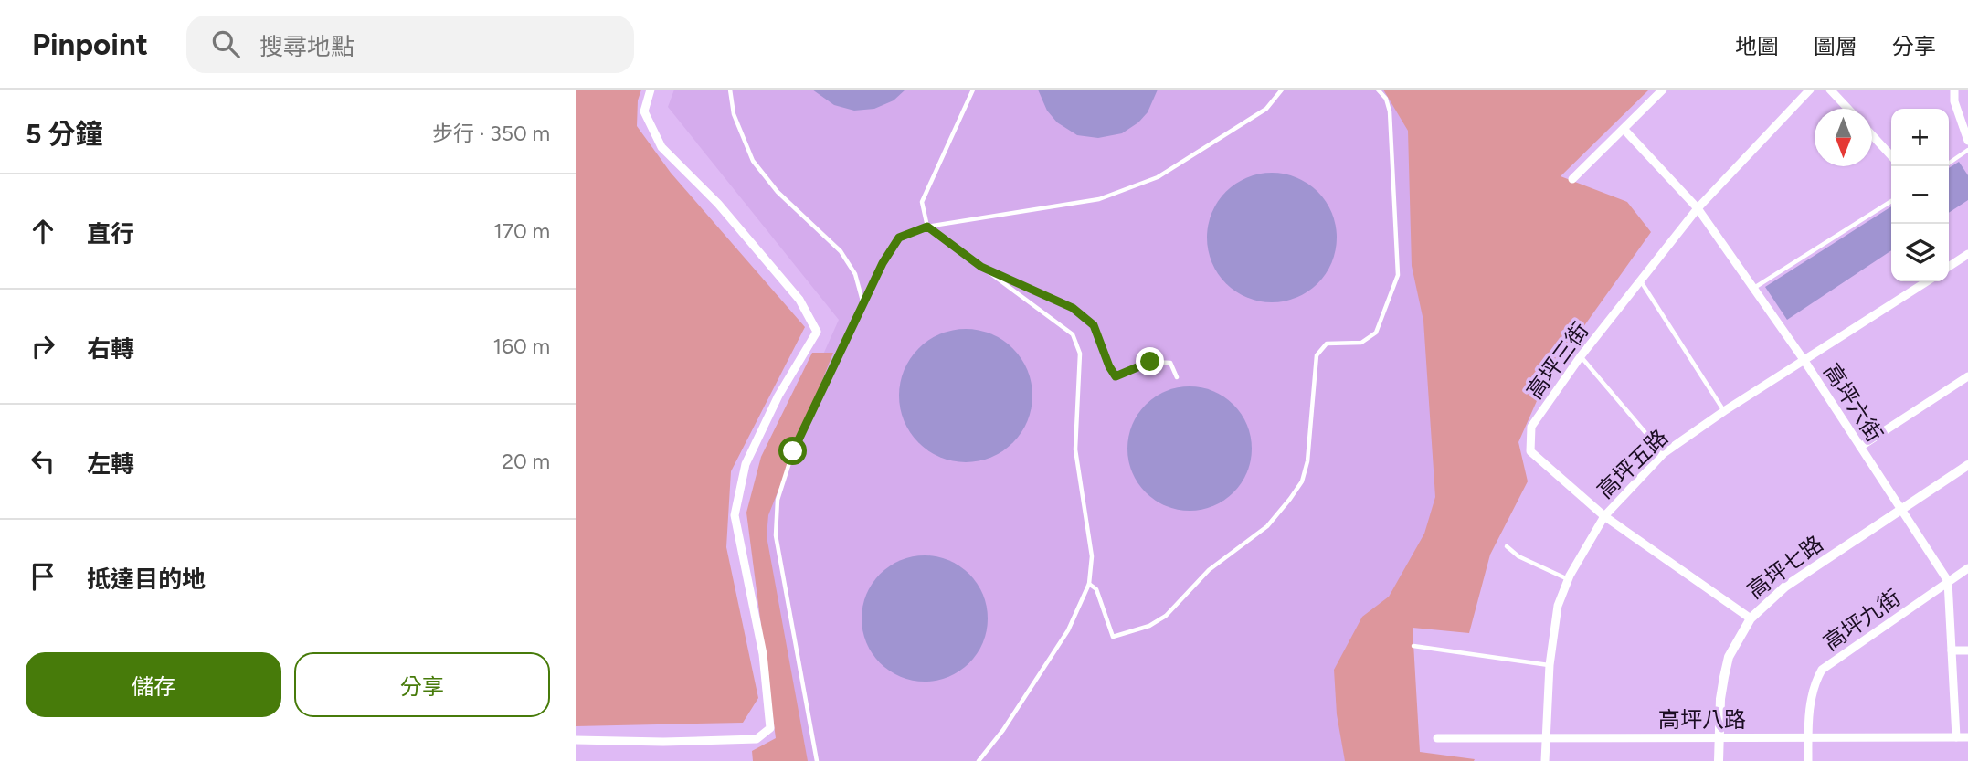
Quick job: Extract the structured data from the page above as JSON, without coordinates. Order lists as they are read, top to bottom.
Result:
{
  "streets": {
    "street": [
      "高坪三街",
      "高坪六街",
      "高坪五路",
      "高坪七路",
      "高坪九街",
      "高坪八路"
    ]
  },
  "crossings": [
    ["高坪三街", "高坪六街"],
    ["高坪三街", "高坪五路"],
    ["高坪三街", "高坪七路"],
    ["高坪六街", "高坪五路"],
    ["高坪六街", "高坪七路"],
    ["高坪六街", "高坪九街"],
    ["高坪六街", "高坪八路"],
    ["高坪五路", "高坪八路"],
    ["高坪七路", "高坪八路"],
    ["高坪九街", "高坪八路"]
  ],
  "north": "bottom",
  "page": {
    "header": "Pinpoint",
    "search": "搜尋地點",
    "nav": ["地圖", "圖層", "分享"],
    "heading": ["5 分鐘", "步行 · 350 m"],
    "map_buttons": ["+", "−"],
    "list": [
      ["直行", "170 m"],
      ["右轉", "160 m"],
      ["左轉", "20 m"],
      "抵達目的地"
    ],
    "buttons": ["儲存", "分享"]
  }
}
